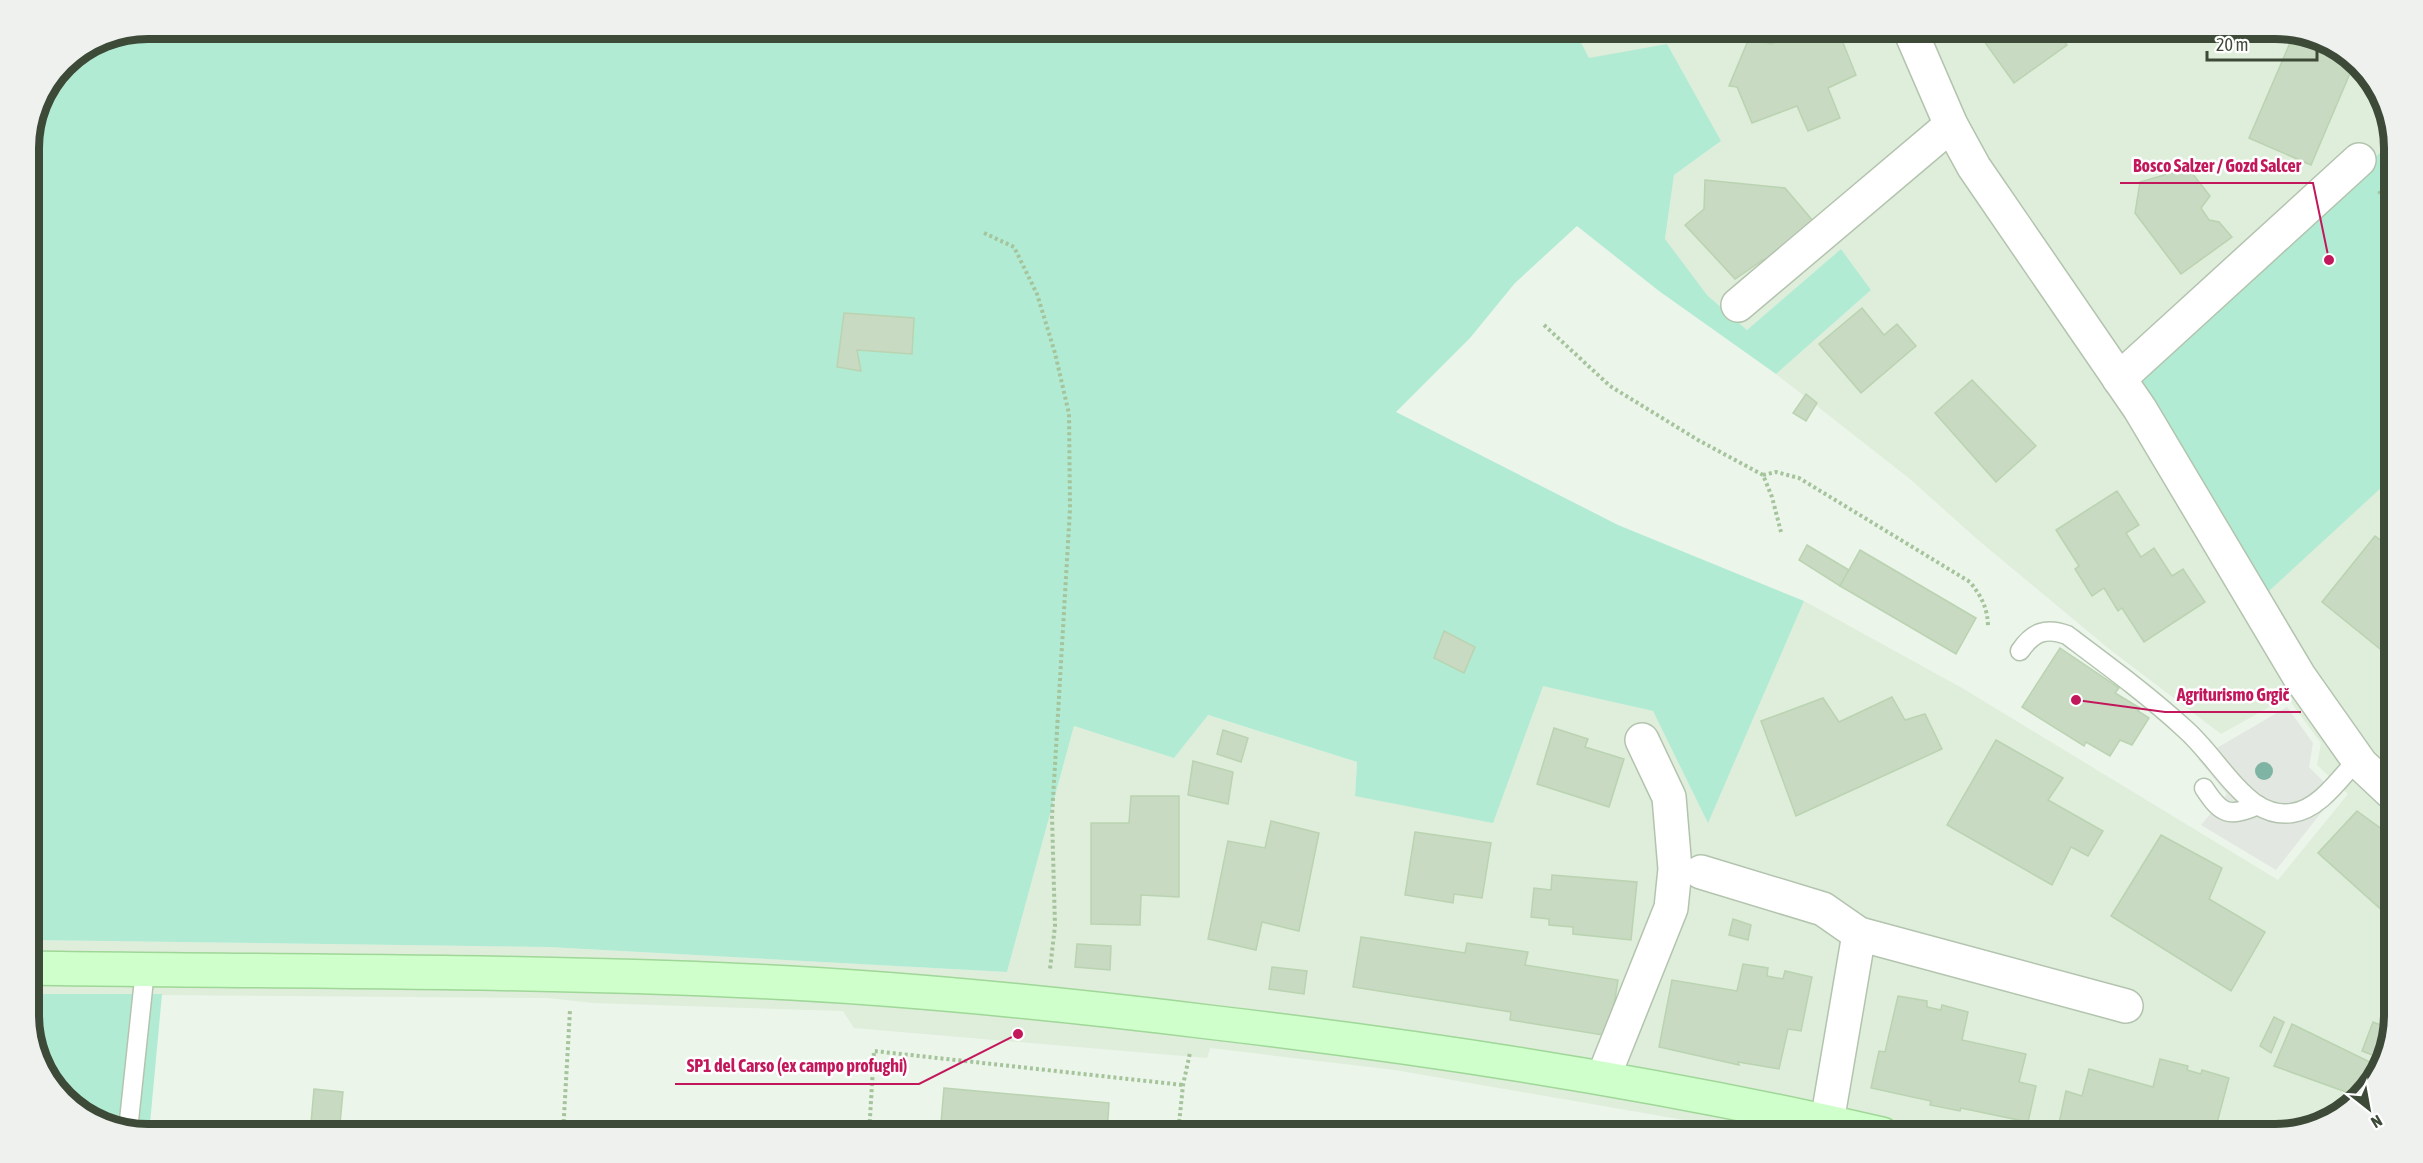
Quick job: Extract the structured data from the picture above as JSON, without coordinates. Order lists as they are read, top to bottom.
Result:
{
  "places": ["Bosco Salzer / Gozd Salcer", "Agriturismo Grgič", "SP1 del Carso (ex campo profughi)"],
  "scale_bar": "20 m",
  "north": "bottom right"
}
